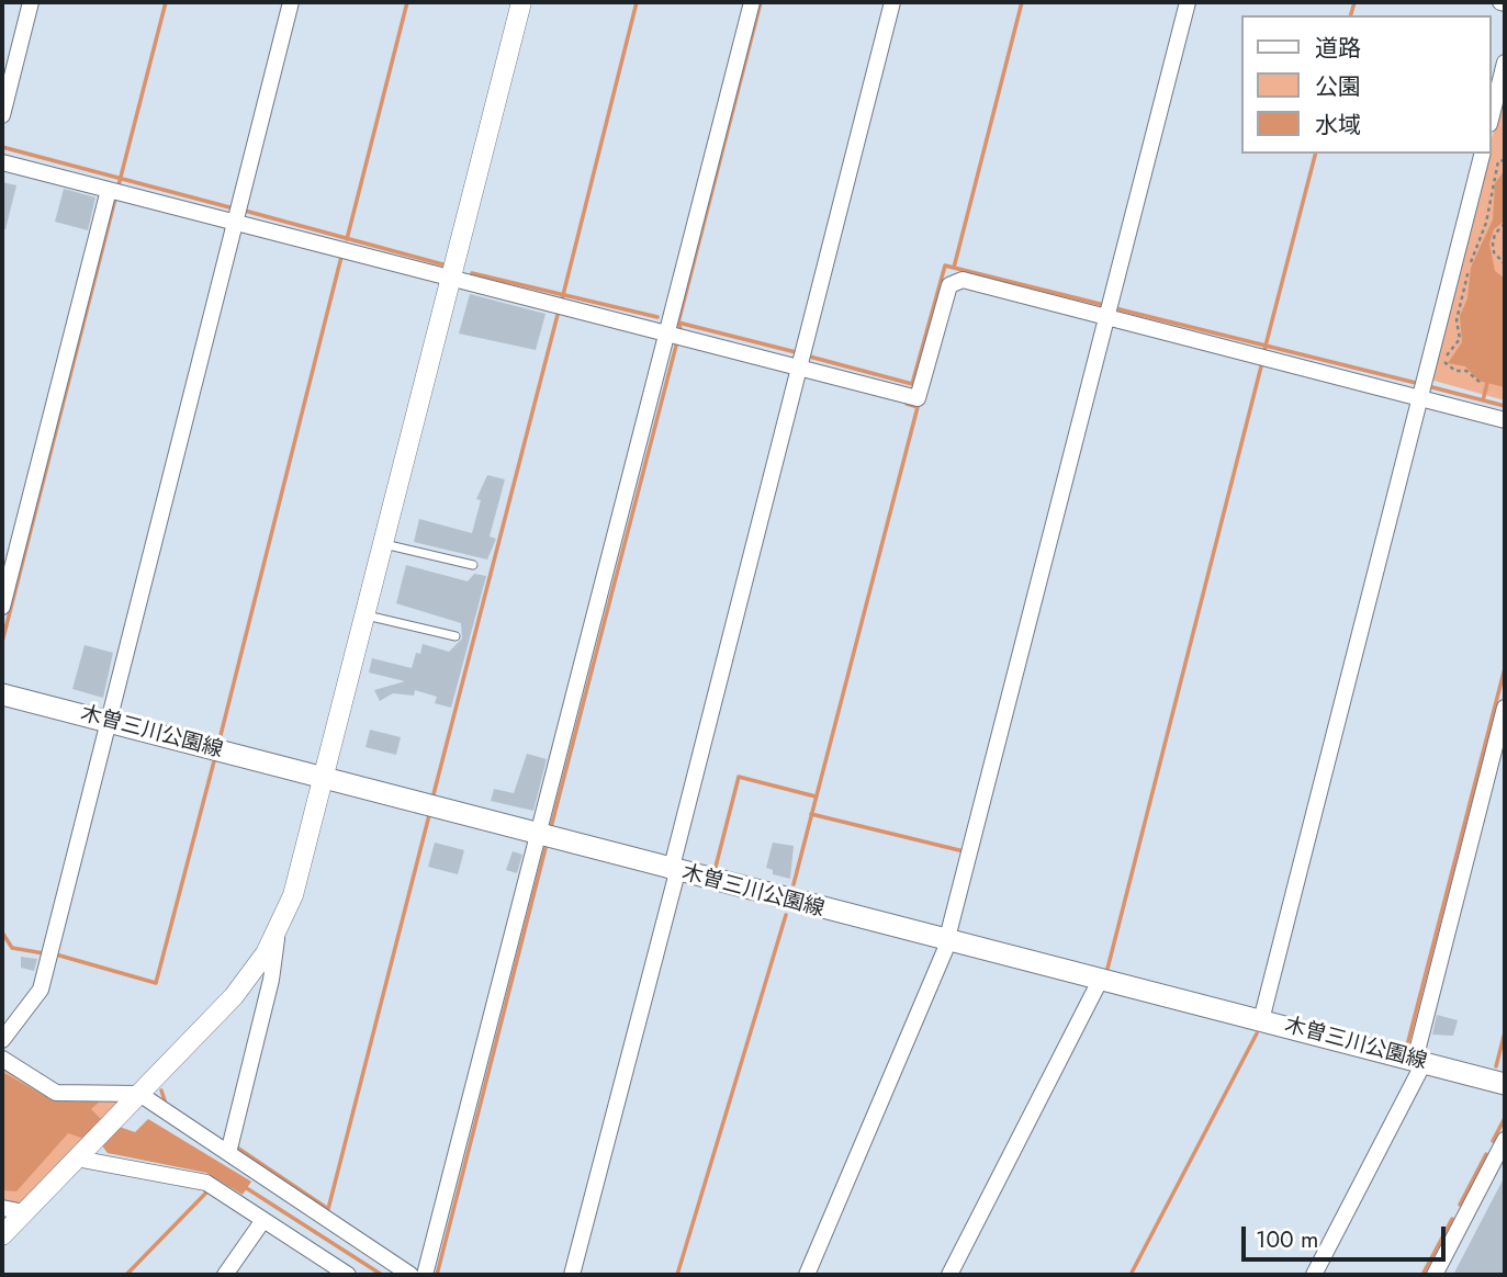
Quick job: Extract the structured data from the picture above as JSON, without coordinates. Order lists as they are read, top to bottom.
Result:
{
  "streets": {
    "main road": ["木曽三川公園線"]
  },
  "legend": ["道路", "公園", "水域"],
  "scale_bar": "100 m"
}
